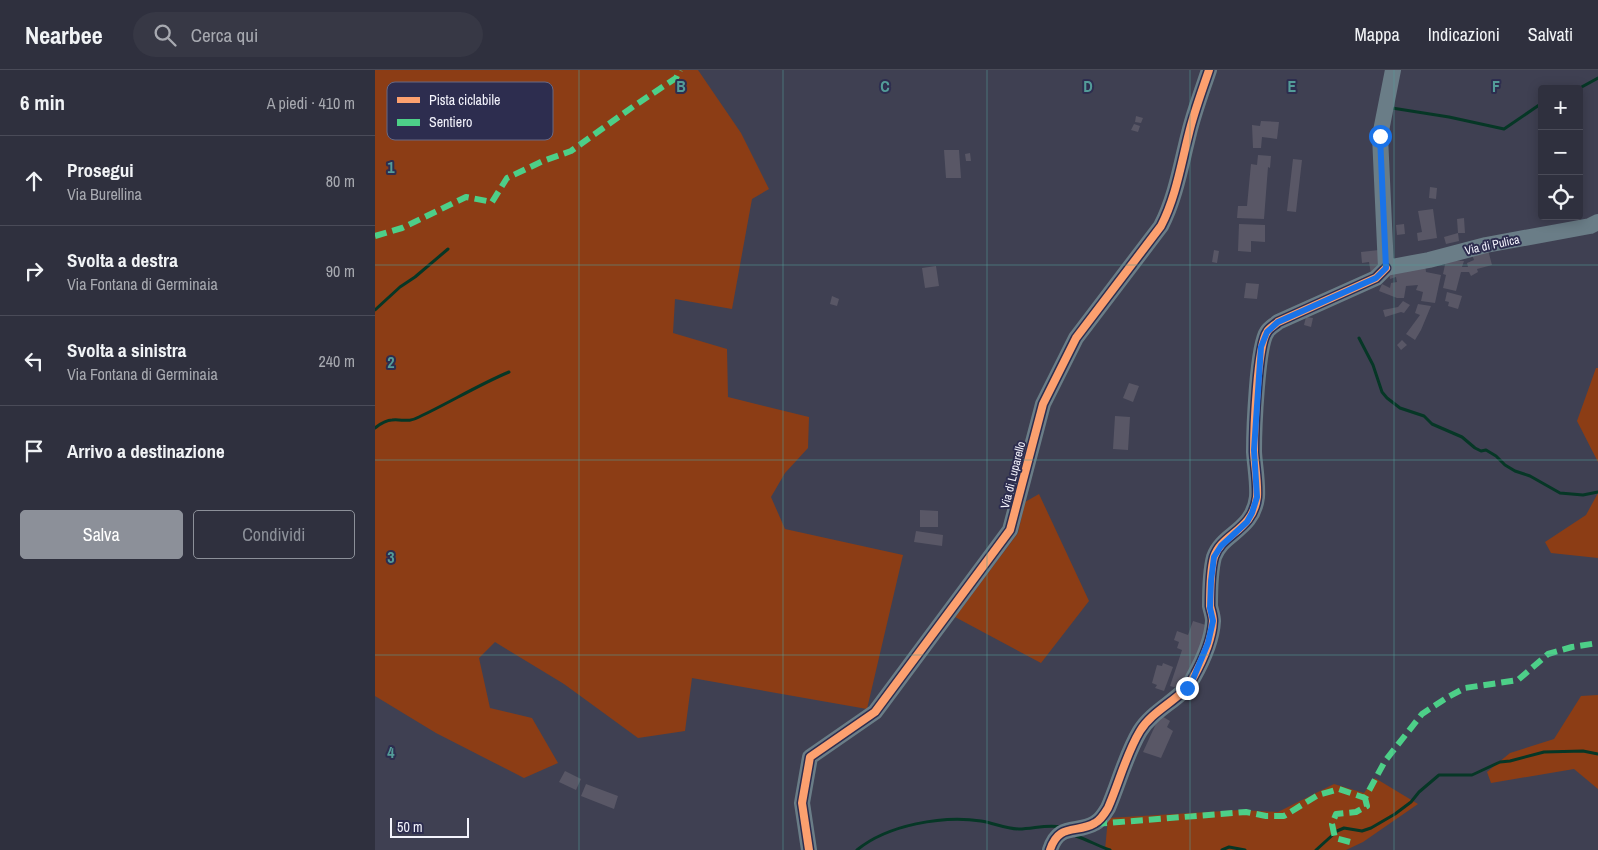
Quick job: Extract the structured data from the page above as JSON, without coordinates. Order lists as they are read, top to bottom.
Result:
{
  "streets": {
    "street": ["Via di Pulica", "Via di Luparello"]
  },
  "legend": ["Pista ciclabile", "Sentiero"],
  "scale_bar": "50 m",
  "page": {
    "header": "Nearbee",
    "search": "Cerca qui",
    "nav": ["Mappa", "Indicazioni", "Salvati"],
    "heading": ["6 min", "A piedi · 410 m"],
    "map_buttons": ["+", "−"],
    "list": [
      ["Prosegui", "Via Burellina", "80 m"],
      ["Svolta a destra", "Via Fontana di Germinaia", "90 m"],
      ["Svolta a sinistra", "Via Fontana di Germinaia", "240 m"],
      "Arrivo a destinazione"
    ],
    "buttons": ["Salva", "Condividi"],
    "scale": "50 m"
  },
  "grid": {
    "columns": [
      "B",
      "C",
      "D",
      "E",
      "F"
    ],
    "rows": [
      "1",
      "2",
      "3",
      "4"
    ]
  }
}
